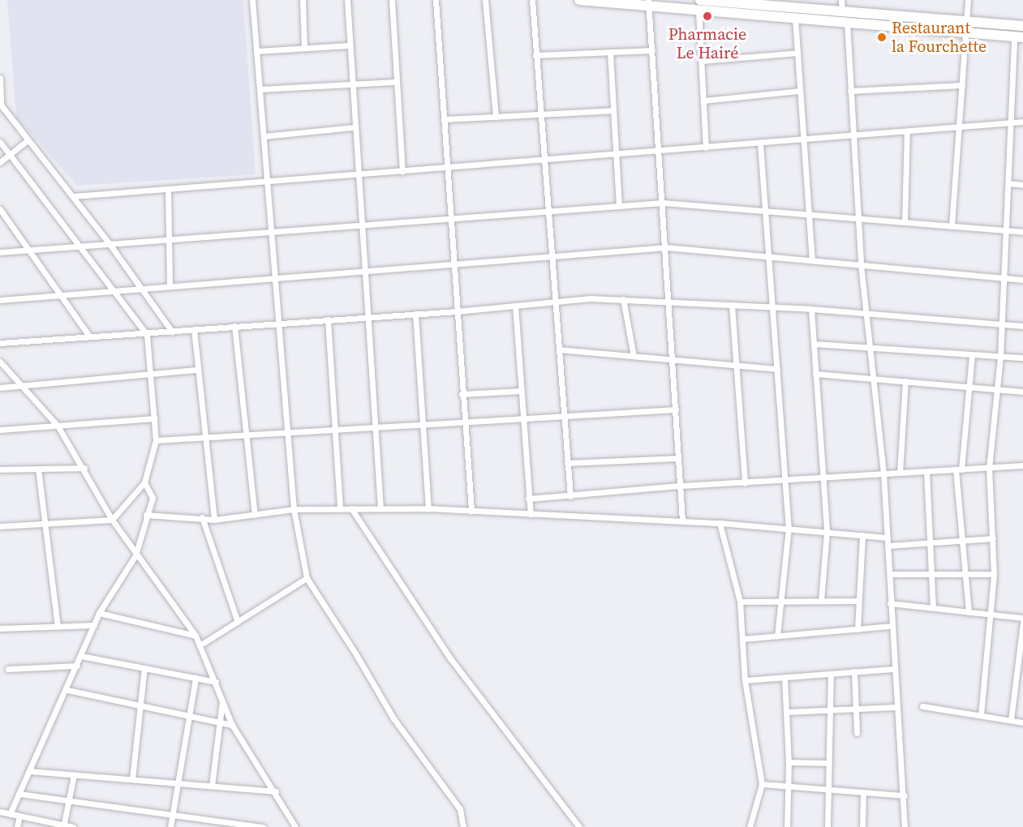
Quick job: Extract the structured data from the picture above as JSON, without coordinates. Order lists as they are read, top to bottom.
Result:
{
  "places": ["Pharmacie Le Hairé", "Restaurant la Fourchette"]
}
